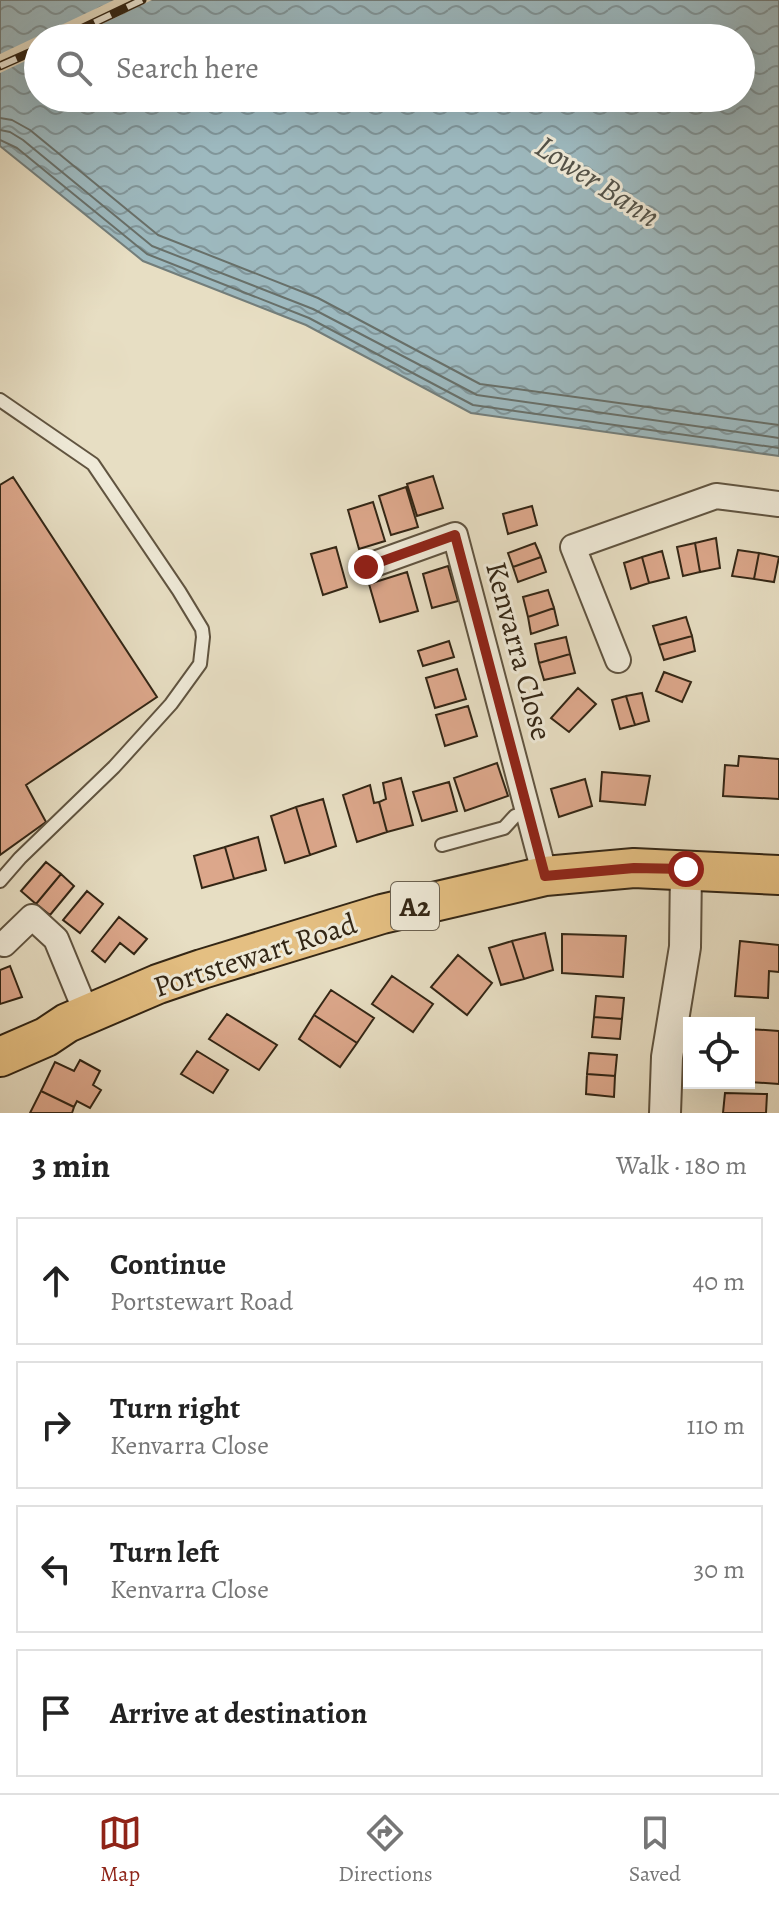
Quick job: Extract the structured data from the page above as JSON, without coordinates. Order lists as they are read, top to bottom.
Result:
{
  "streets": {
    "main road": ["A2", "Portstewart Road"],
    "street": ["Kenvarra Close"]
  },
  "crossings": [
    ["Kenvarra Close", "Portstewart Road"]
  ],
  "water": ["Lower Bann"],
  "page": {
    "search": "Search here",
    "heading": ["3 min", "Walk · 180 m"],
    "list": [
      ["Continue", "Portstewart Road", "40 m"],
      ["Turn right", "Kenvarra Close", "110 m"],
      ["Turn left", "Kenvarra Close", "30 m"],
      "Arrive at destination"
    ],
    "nav": ["Map", "Directions", "Saved"]
  }
}
